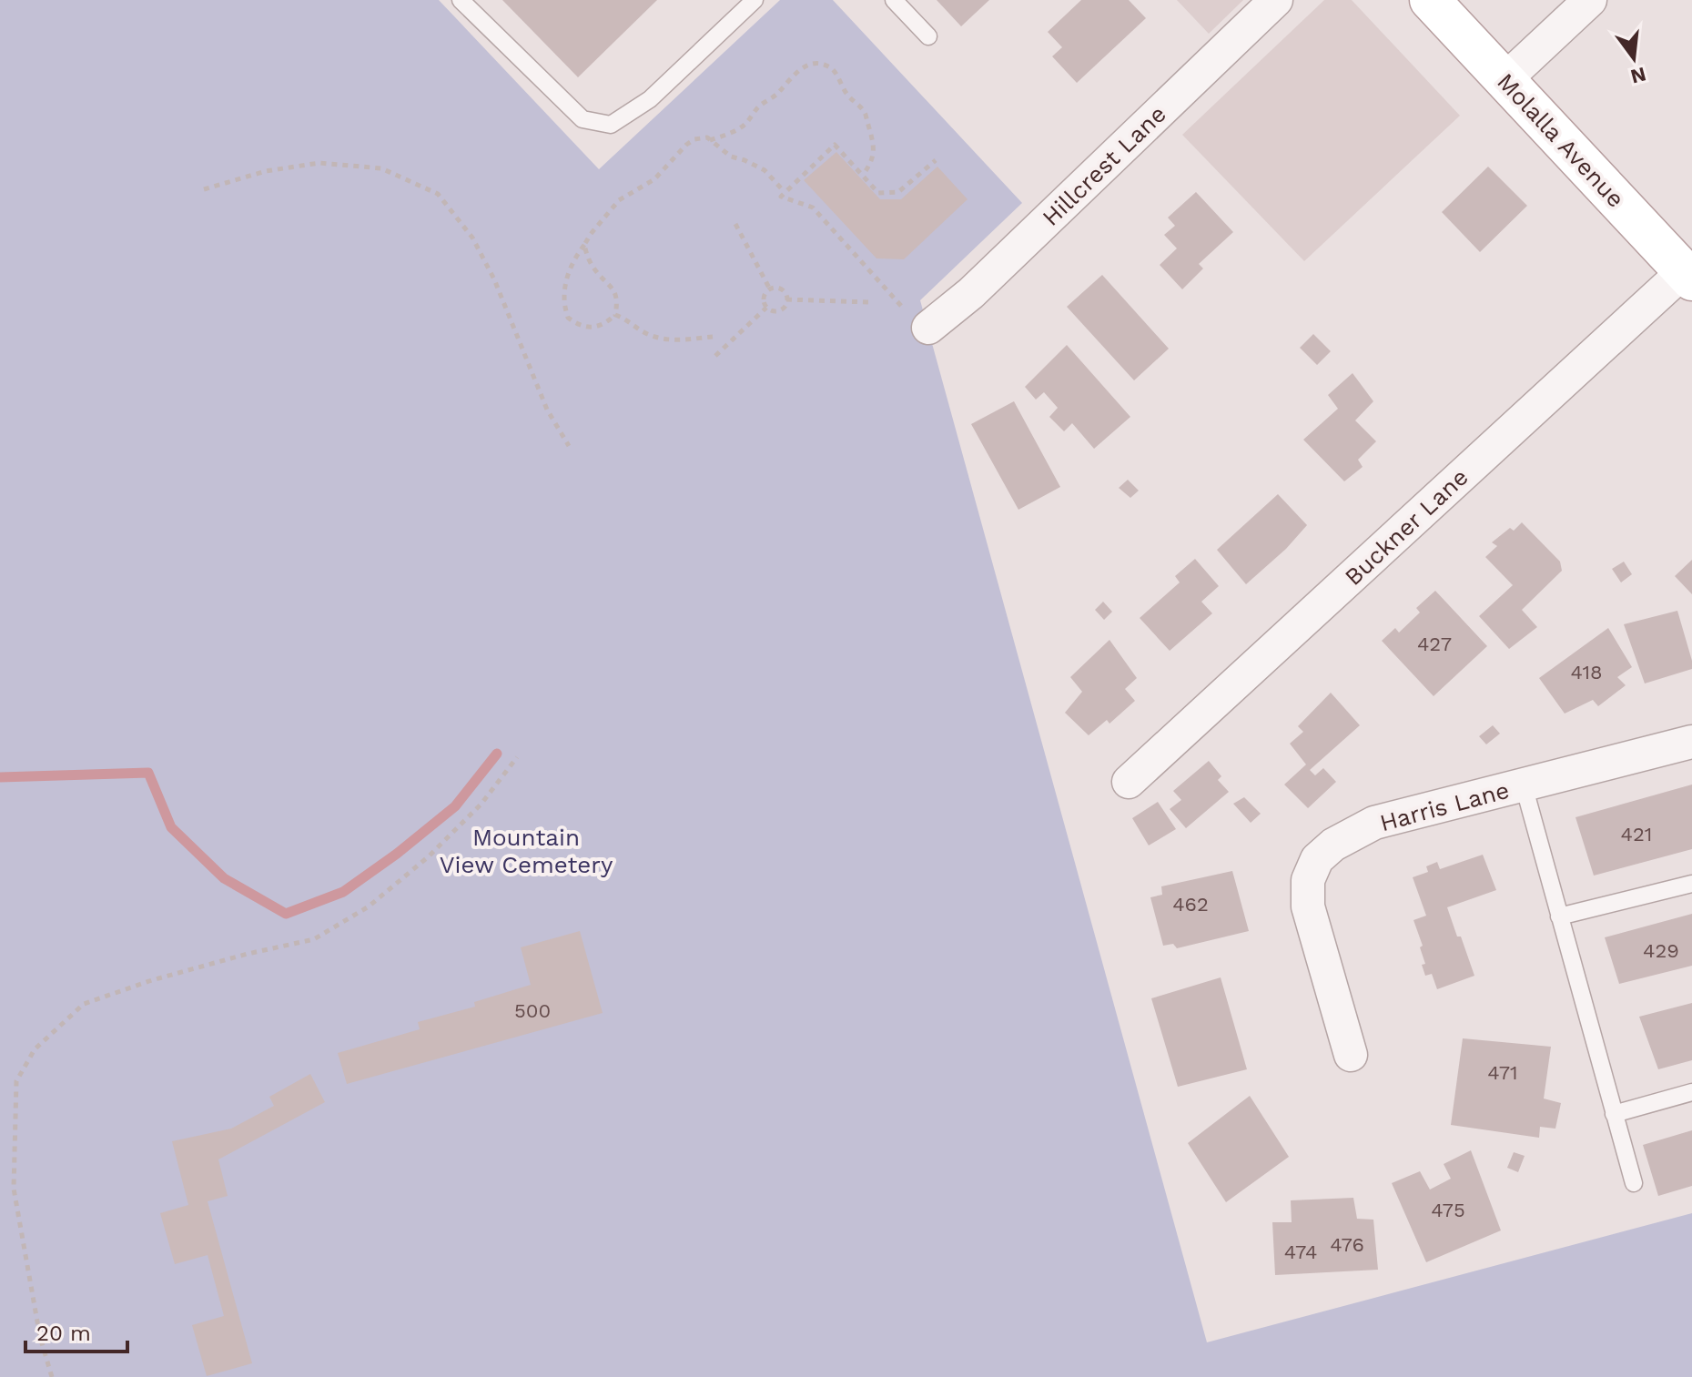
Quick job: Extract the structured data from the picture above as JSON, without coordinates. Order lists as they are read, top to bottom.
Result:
{
  "streets": {
    "main road": ["Molalla Avenue"],
    "street": ["Hillcrest Lane", "Buckner Lane", "Harris Lane"]
  },
  "crossings": [
    ["Molalla Avenue", "Buckner Lane"]
  ],
  "parks": ["Mountain View Cemetery"],
  "house_numbers": [
    "427",
    "418",
    "421",
    "462",
    "429",
    "500",
    "471",
    "475",
    "476",
    "474"
  ],
  "scale_bar": "20 m",
  "north": "bottom"
}
